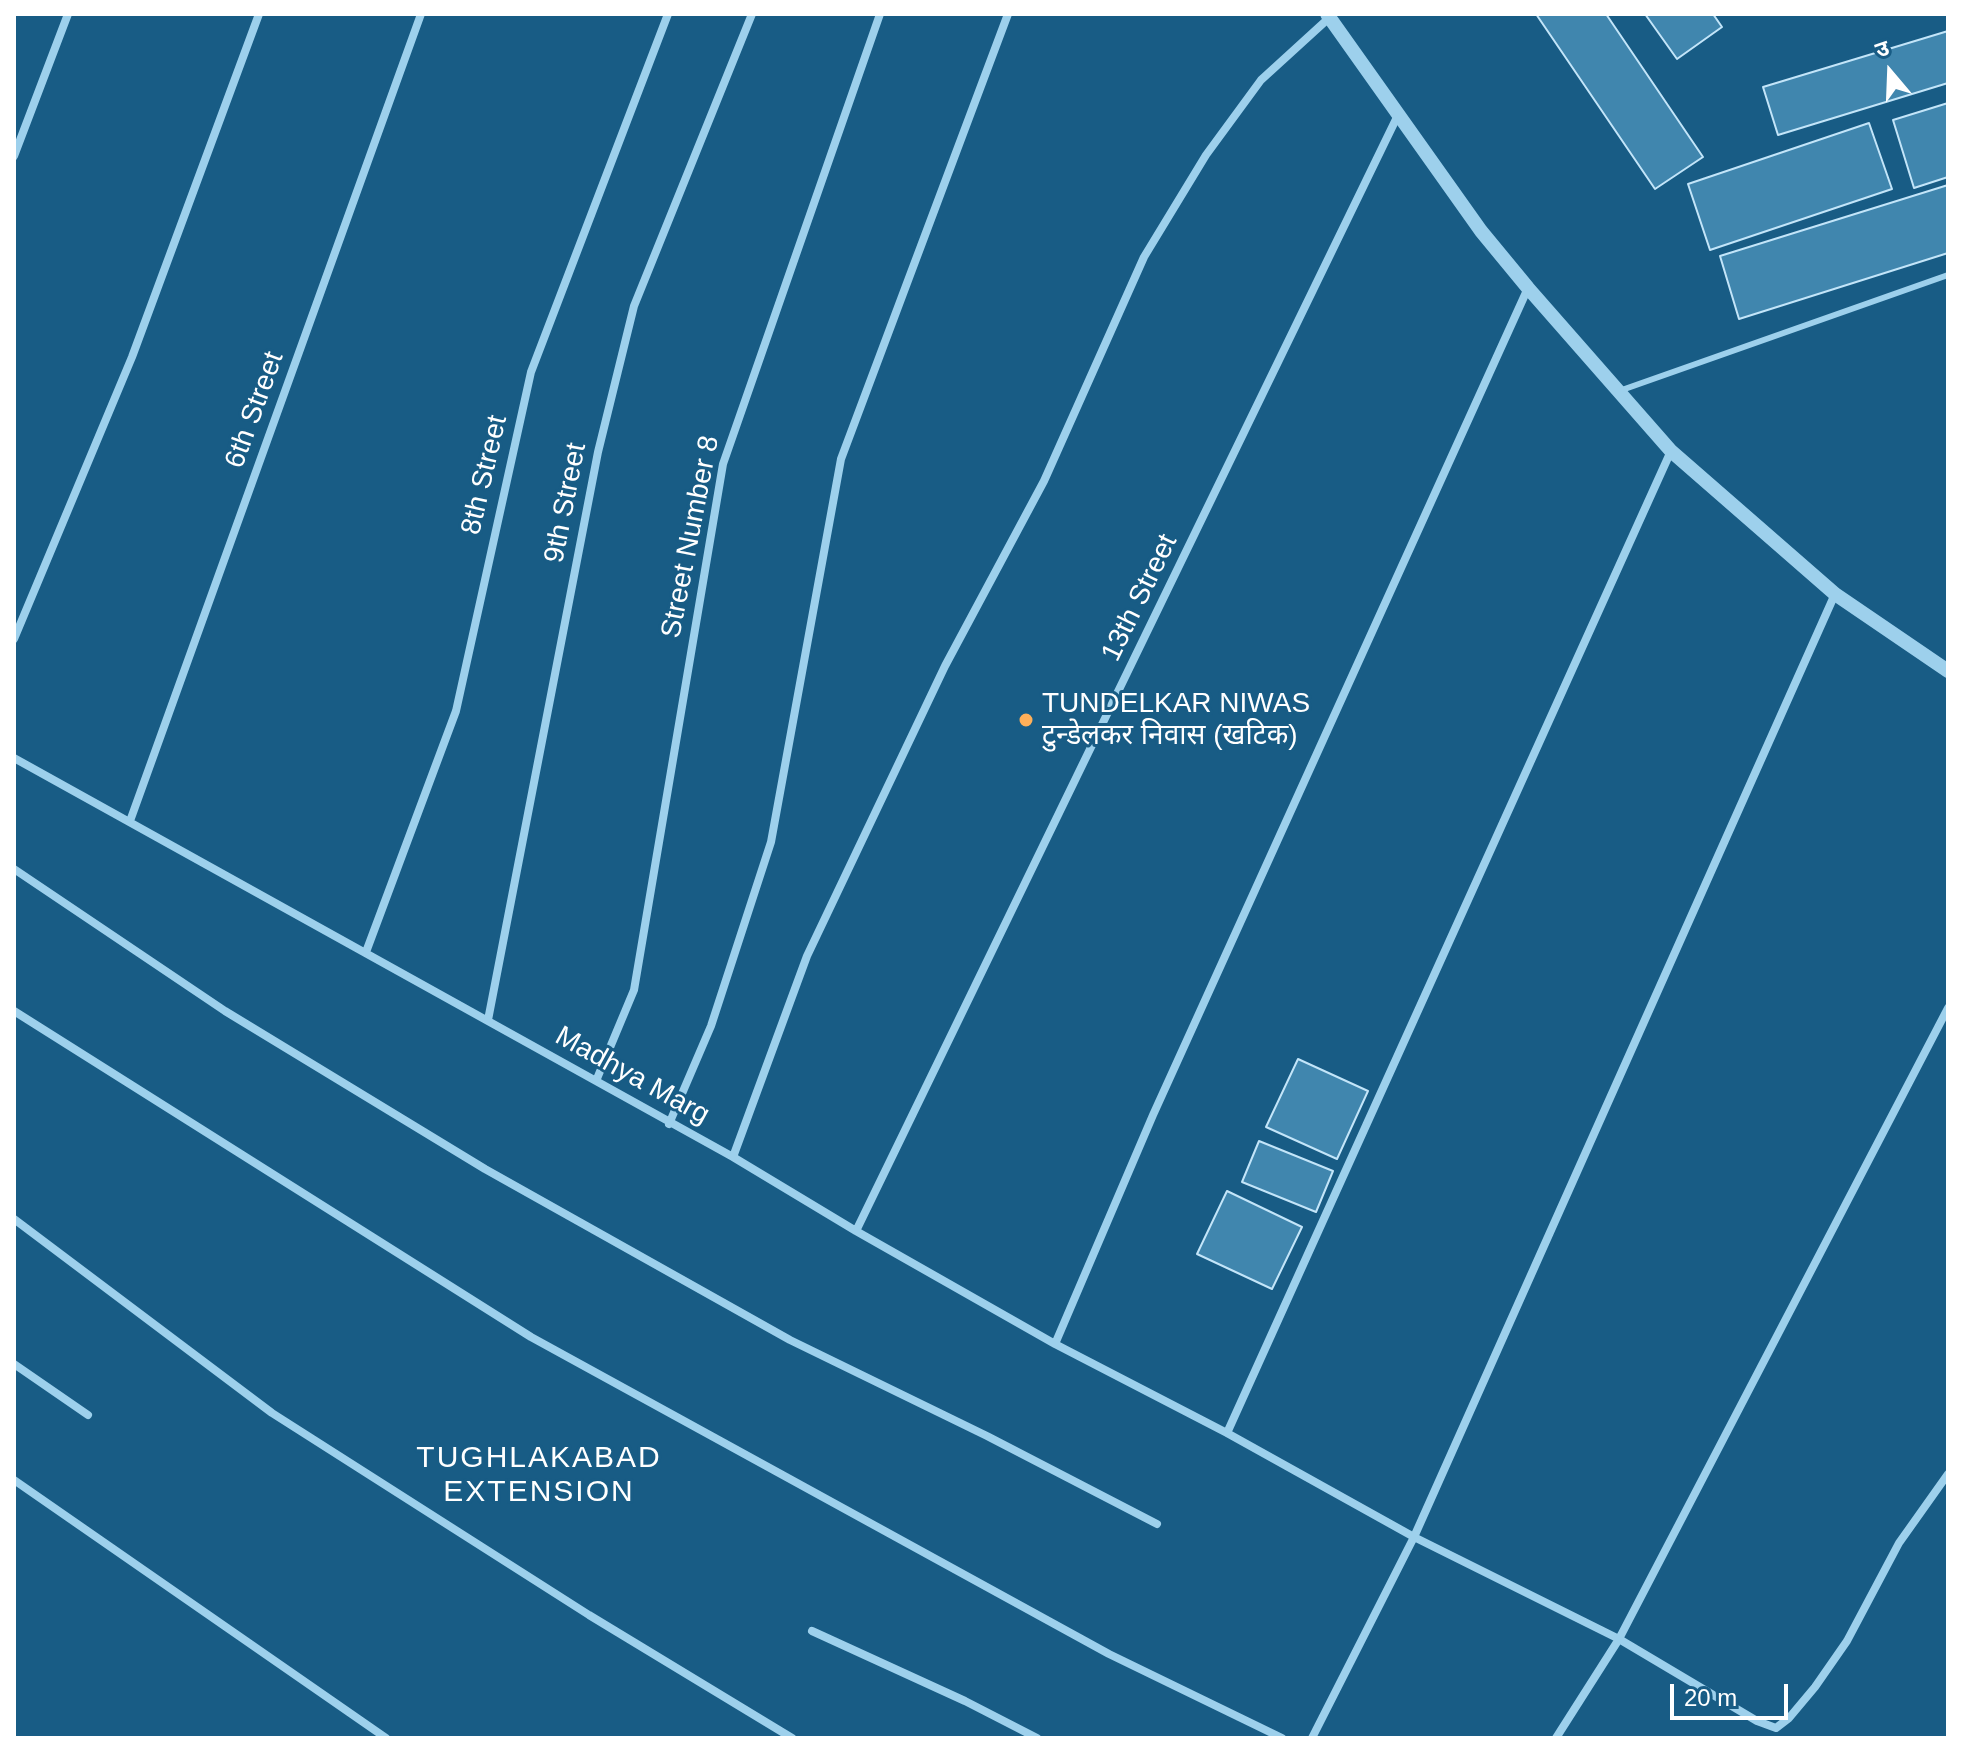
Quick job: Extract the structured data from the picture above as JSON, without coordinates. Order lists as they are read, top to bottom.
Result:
{
  "streets": {
    "street": [
      "6th Street",
      "8th Street",
      "9th Street",
      "Street Number 8",
      "13th Street",
      "Madhya Marg"
    ]
  },
  "crossings": [
    ["6th Street", "Madhya Marg"],
    ["8th Street", "Madhya Marg"],
    ["9th Street", "Madhya Marg"],
    ["Street Number 8", "Madhya Marg"],
    ["13th Street", "Madhya Marg"]
  ],
  "districts": ["TUGHLAKABAD EXTENSION"],
  "places": ["TUNDELKAR NIWAS टुन्डेलकर निवास (खटिक)"],
  "scale_bar": "20 m",
  "north": "top"
}
